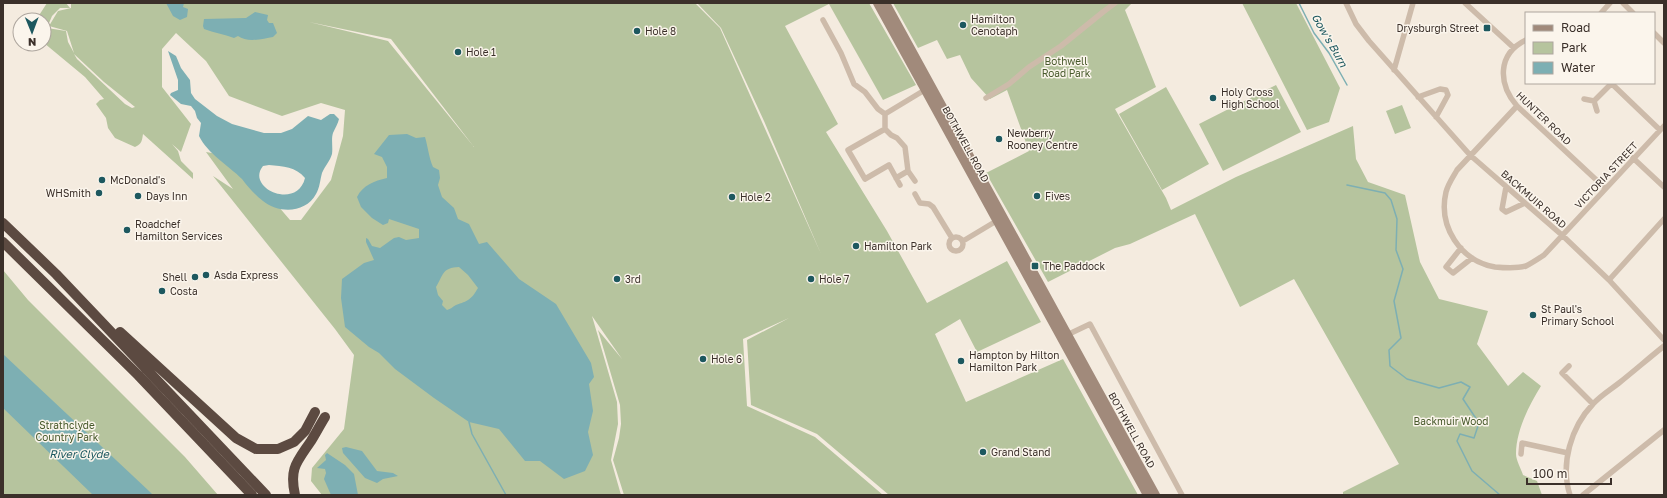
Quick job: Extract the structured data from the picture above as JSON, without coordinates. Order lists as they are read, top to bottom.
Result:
{
  "streets": {
    "main road": ["BOTHWELL ROAD"],
    "street": ["HUNTER ROAD", "VICTORIA STREET", "BACKMUIR ROAD"]
  },
  "crossings": [
    ["HUNTER ROAD", "VICTORIA STREET"],
    ["VICTORIA STREET", "BACKMUIR ROAD"]
  ],
  "water": ["Gow's Burn", "River Clyde"],
  "parks": ["Bothwell Road Park", "Backmuir Wood", "Strathclyde Country Park"],
  "places": {
    "other": [
      "Hamilton Cenotaph",
      "Hole 8",
      "Hole 1",
      "Holy Cross High School",
      "Newberry Rooney Centre",
      "McDonald's",
      "WHSmith",
      "Days Inn",
      "Fives",
      "Hole 2",
      "Roadchef Hamilton Services",
      "Hamilton Park",
      "Asda Express",
      "Shell",
      "3rd",
      "Hole 7",
      "Costa",
      "St Paul's Primary School",
      "Hole 6",
      "Hampton by Hilton Hamilton Park",
      "Grand Stand"
    ],
    "transit": ["Drysburgh Street", "The Paddock"]
  },
  "legend": ["Road", "Park", "Water"],
  "scale_bar": "100 m",
  "north": "bottom"
}
